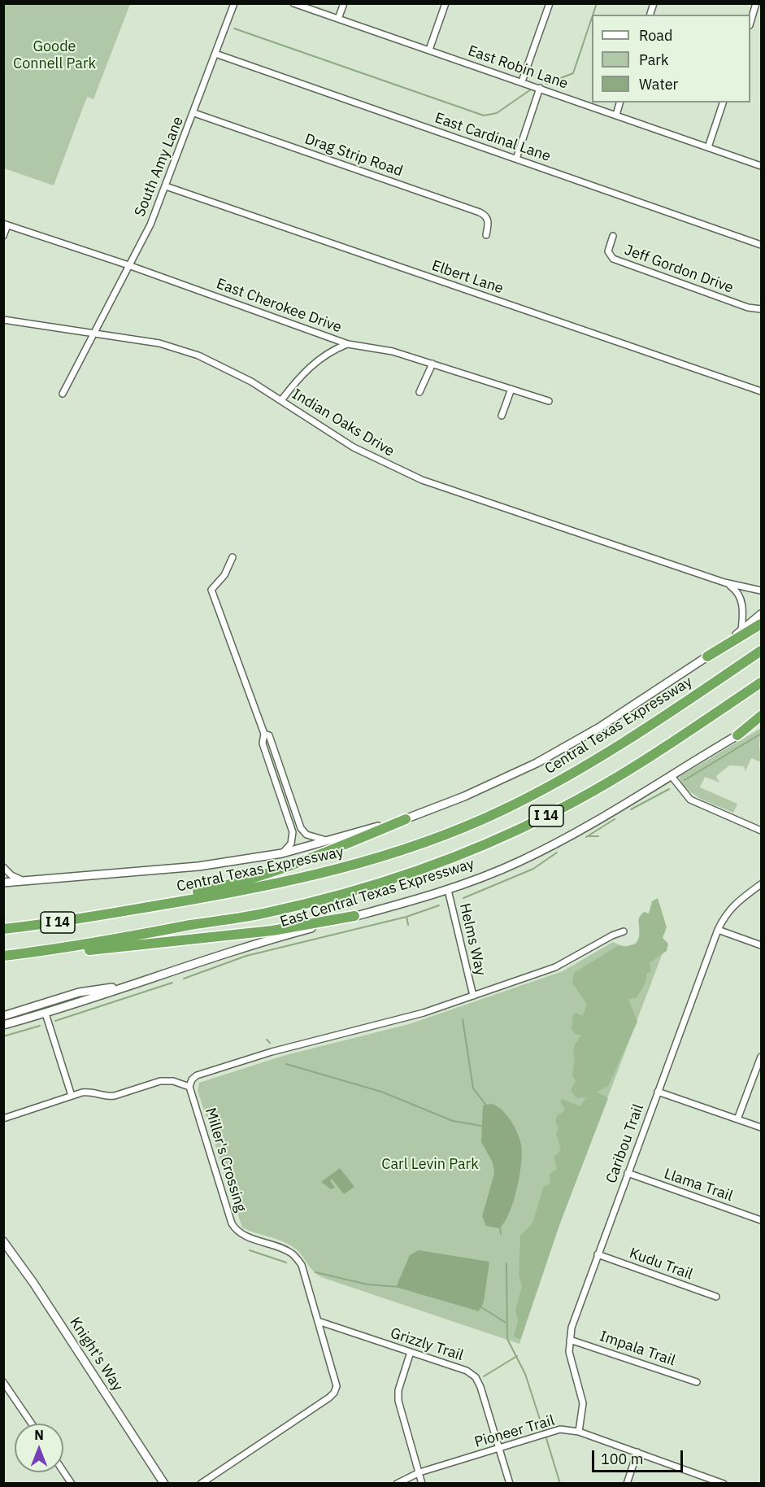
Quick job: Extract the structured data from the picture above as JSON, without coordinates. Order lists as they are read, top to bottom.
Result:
{
  "streets": {
    "highway": ["Central Texas Expressway", "I 14"],
    "main road": ["East Central Texas Expressway", "Knight's Way"],
    "street": [
      "East Robin Lane",
      "East Cardinal Lane",
      "Drag Strip Road",
      "South Amy Lane",
      "Jeff Gordon Drive",
      "Elbert Lane",
      "East Cherokee Drive",
      "Indian Oaks Drive",
      "Helms Way",
      "Caribou Trail",
      "Miller's Crossing",
      "Llama Trail",
      "Kudu Trail",
      "Grizzly Trail",
      "Impala Trail",
      "Pioneer Trail"
    ]
  },
  "crossings": [
    ["East Cardinal Lane", "South Amy Lane"],
    ["Drag Strip Road", "South Amy Lane"],
    ["South Amy Lane", "Elbert Lane"],
    ["South Amy Lane", "East Cherokee Drive"],
    ["South Amy Lane", "Indian Oaks Drive"],
    ["East Central Texas Expressway", "Helms Way"],
    ["Caribou Trail", "Llama Trail"],
    ["Caribou Trail", "Kudu Trail"],
    ["Caribou Trail", "Impala Trail"],
    ["Caribou Trail", "Pioneer Trail"],
    ["Miller's Crossing", "Grizzly Trail"],
    ["Grizzly Trail", "Pioneer Trail"]
  ],
  "parks": ["Goode Connell Park", "Carl Levin Park"],
  "legend": ["Road", "Park", "Water"],
  "scale_bar": "100 m",
  "north": "top"
}
